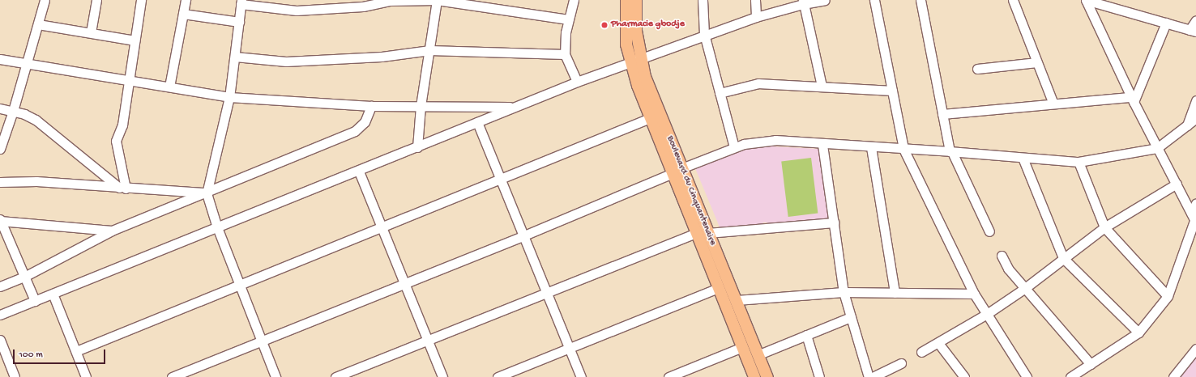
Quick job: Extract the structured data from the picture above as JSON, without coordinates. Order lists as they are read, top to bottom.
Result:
{
  "streets": {
    "main road": ["Boulevard du Cinquantenaire"]
  },
  "places": ["Pharmacie gbodje"],
  "scale_bar": "100 m"
}
